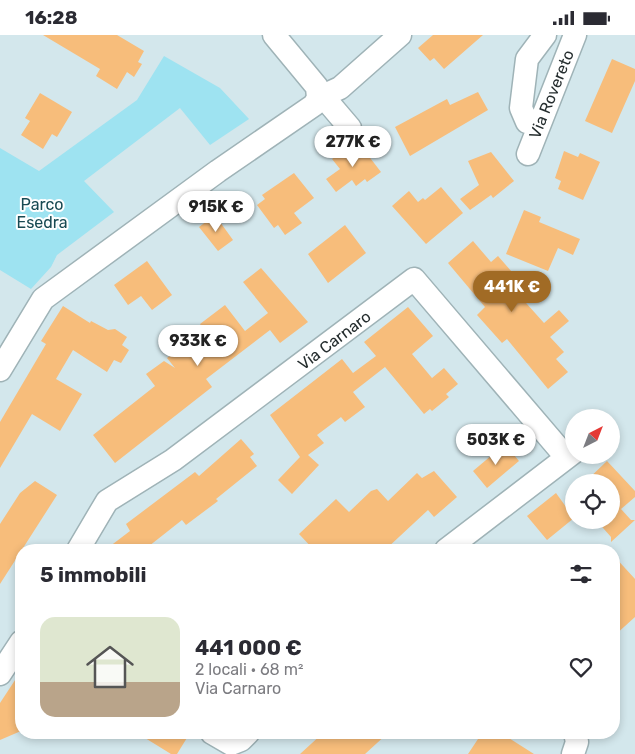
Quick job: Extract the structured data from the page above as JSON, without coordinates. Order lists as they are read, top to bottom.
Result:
{
  "streets": {
    "street": ["Via Rovereto", "Via Carnaro"]
  },
  "parks": ["Parco Esedra"],
  "north": "top right",
  "page": {
    "status": "16:28",
    "price": [
      "277K €",
      "915K €",
      "441K €",
      "933K €",
      "503K €"
    ],
    "heading": "5 immobili",
    "list": [
      {
        "name": "441 000 €",
        "note": "2 locali · 68 m² · Via Carnaro"
      }
    ]
  }
}
